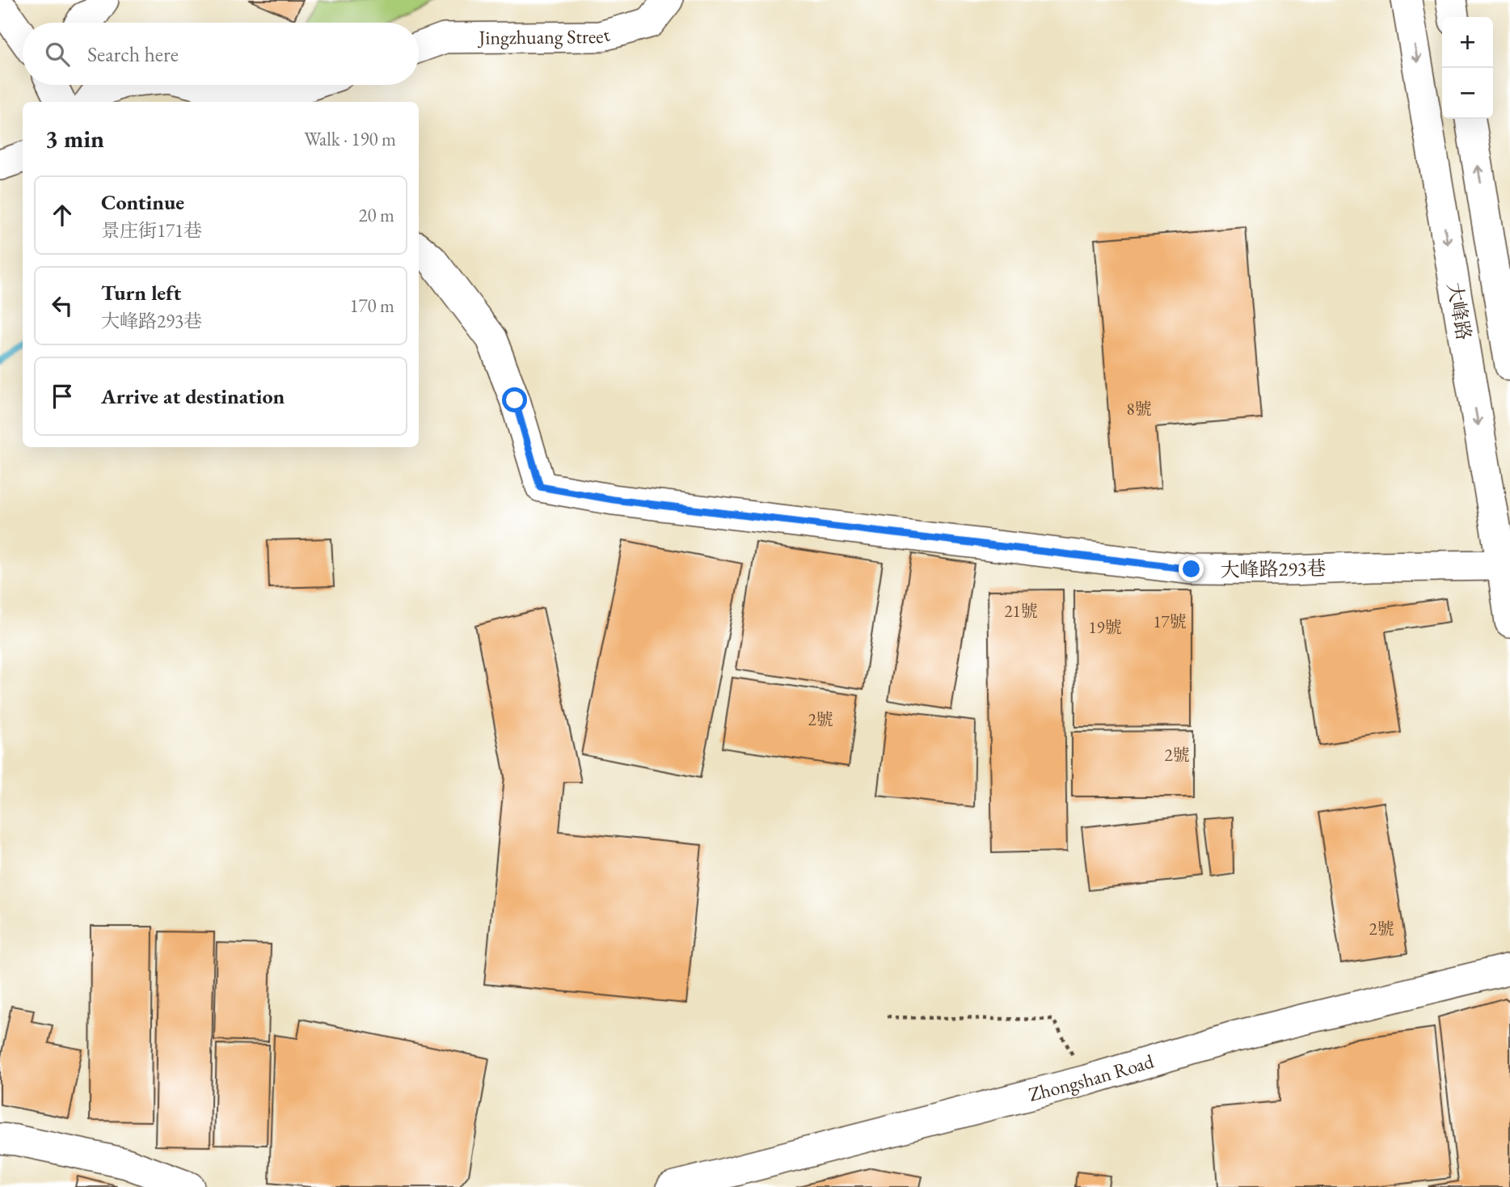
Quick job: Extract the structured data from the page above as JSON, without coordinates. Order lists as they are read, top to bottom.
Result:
{
  "streets": {
    "street": [
      "Jingzhuang Street",
      "大峰路",
      "大峰路293巷",
      "Zhongshan Road"
    ]
  },
  "crossings": [
    ["大峰路", "大峰路293巷"]
  ],
  "house_numbers": [
    "8號",
    "21號",
    "17號",
    "19號",
    "2號",
    "2號",
    "2號"
  ],
  "page": {
    "map_buttons": ["+", "−"],
    "search": "Search here",
    "heading": ["3 min", "Walk · 190 m"],
    "list": [
      ["Continue", "景庄街171巷", "20 m"],
      ["Turn left", "大峰路293巷", "170 m"],
      "Arrive at destination"
    ]
  }
}
